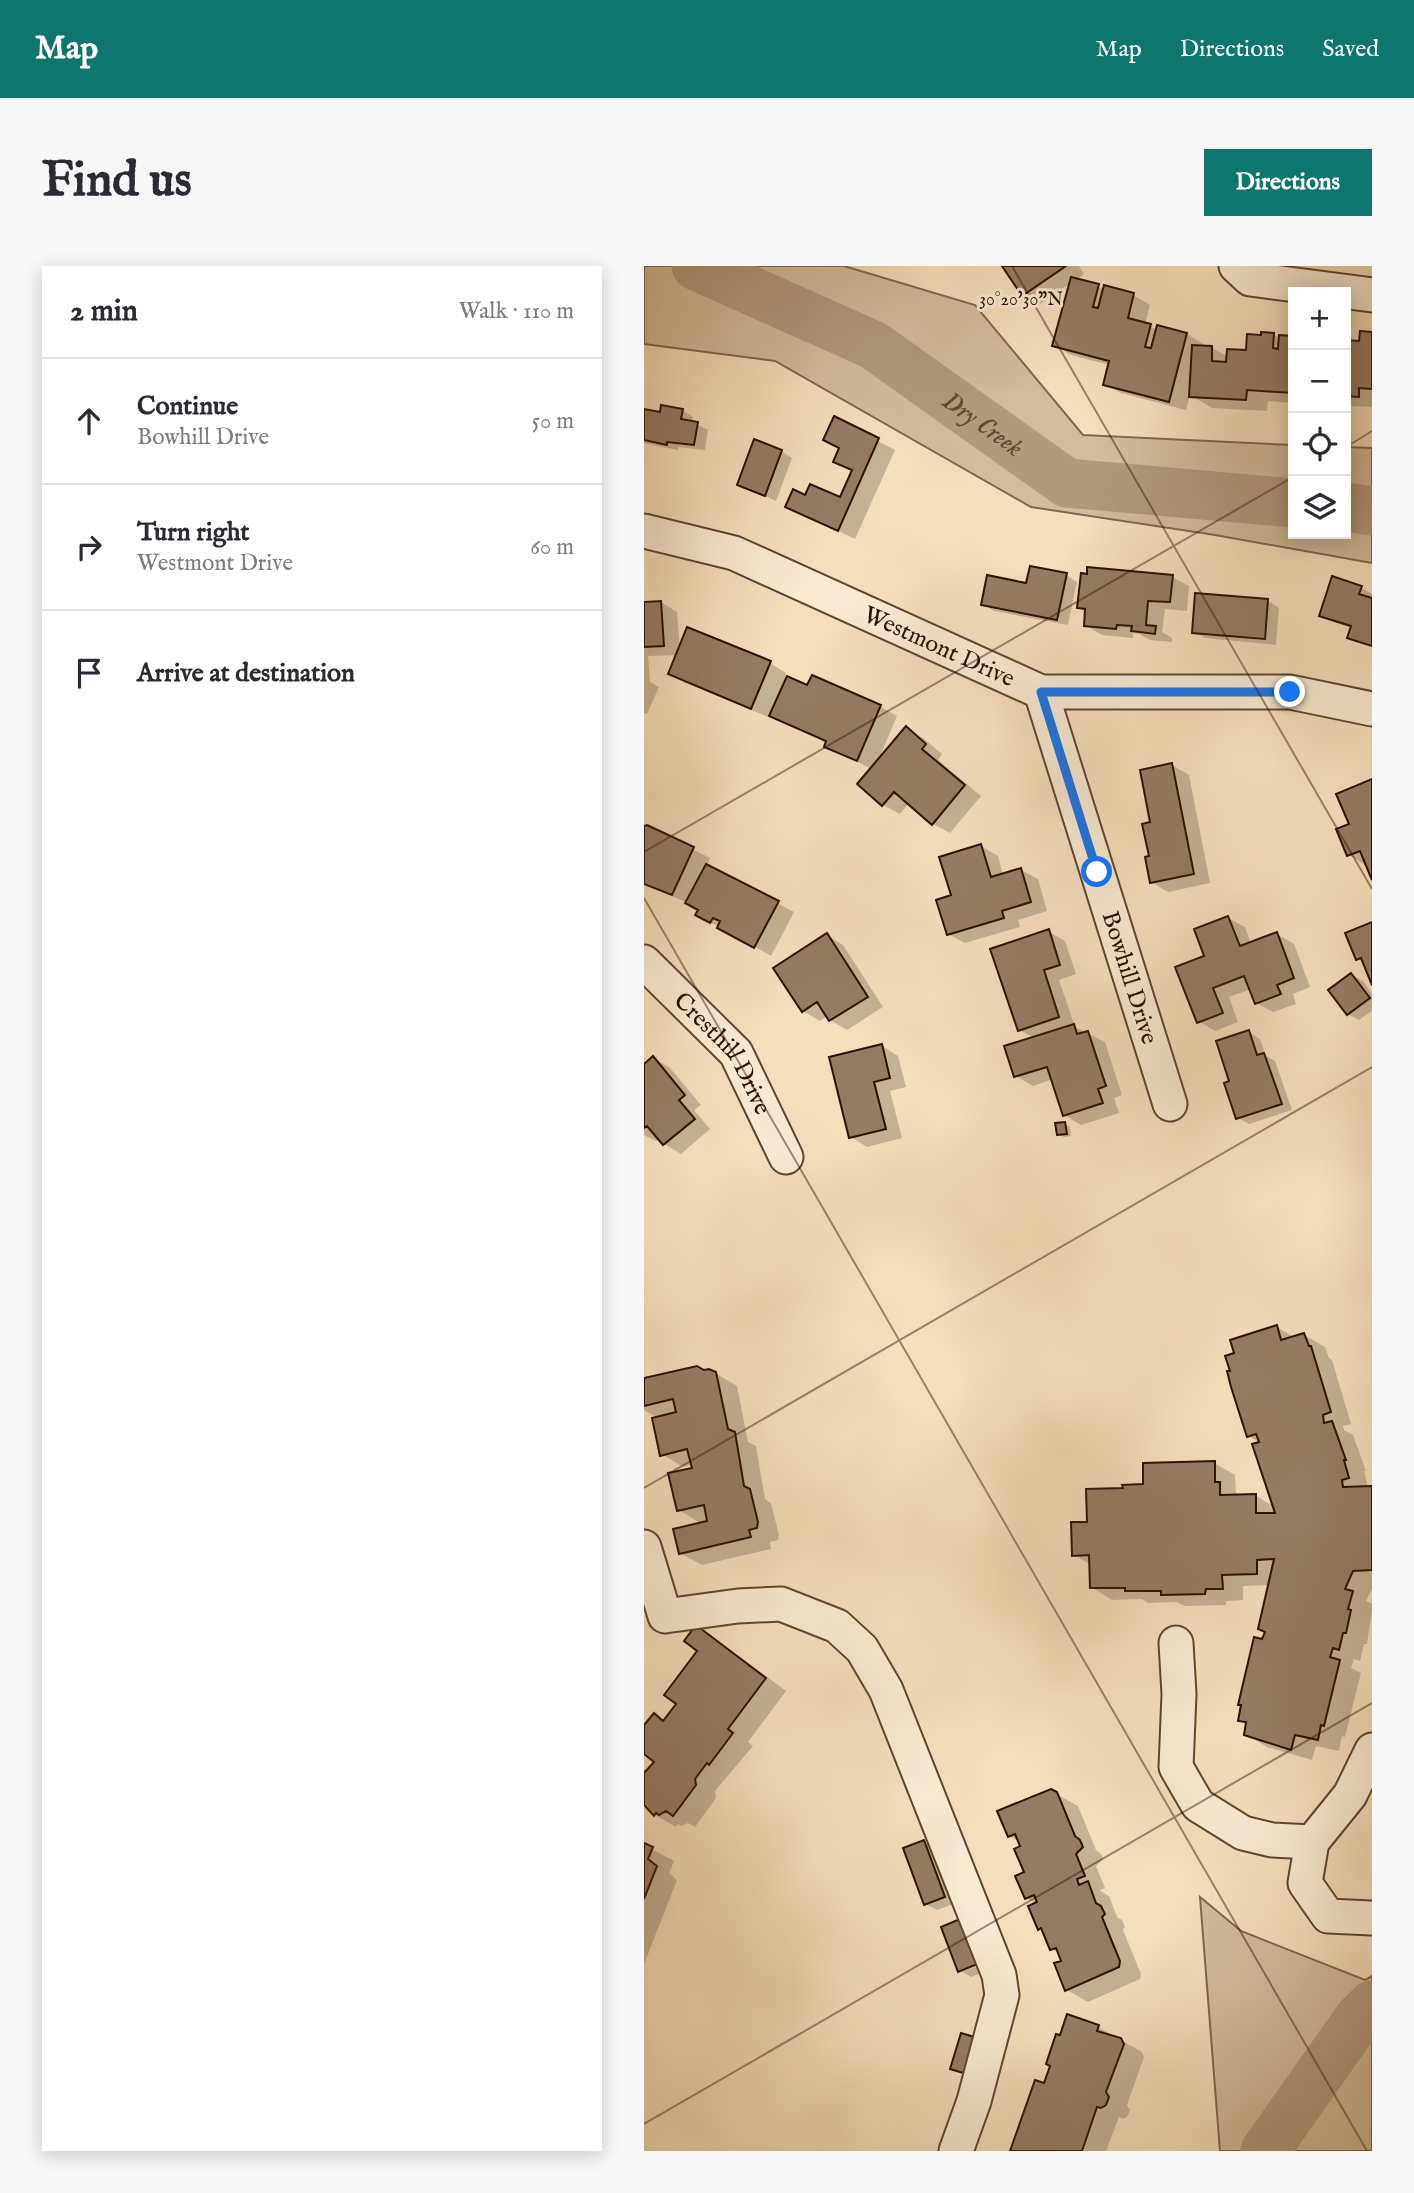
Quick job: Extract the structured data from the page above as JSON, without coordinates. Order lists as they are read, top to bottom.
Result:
{
  "streets": {
    "street": ["Westmont Drive", "Bowhill Drive", "Cresthill Drive"]
  },
  "crossings": [
    ["Westmont Drive", "Bowhill Drive"]
  ],
  "water": ["Dry Creek"],
  "page": {
    "header": "Map",
    "nav": ["Map", "Directions", "Saved"],
    "buttons": "Directions",
    "title": "Find us",
    "heading": ["2 min", "Walk · 110 m"],
    "map_buttons": ["+", "−"],
    "list": [
      ["Continue", "Bowhill Drive", "50 m"],
      ["Turn right", "Westmont Drive", "60 m"],
      "Arrive at destination"
    ]
  },
  "coordinates": ["30°20'30\"N"]
}
